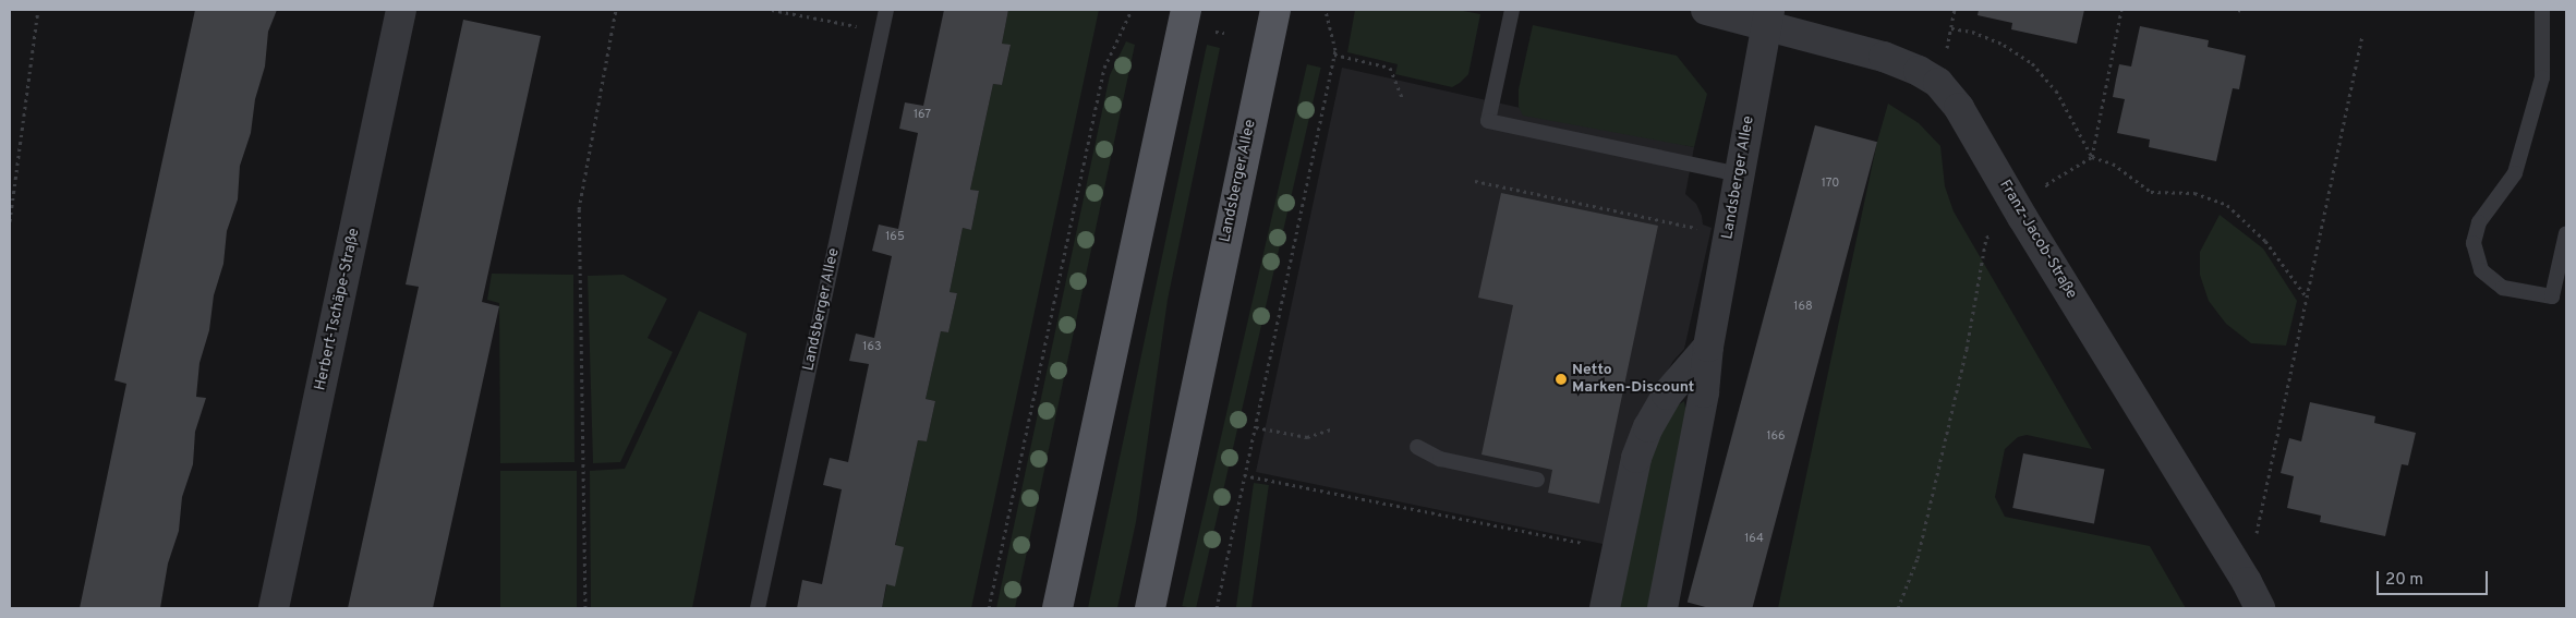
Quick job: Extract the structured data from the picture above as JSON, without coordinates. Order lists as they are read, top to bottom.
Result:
{
  "streets": {
    "main road": ["Landsberger Allee"],
    "street": ["Franz-Jacob-Straße", "Herbert-Tschäpe-Straße"]
  },
  "crossings": [
    ["Landsberger Allee", "Franz-Jacob-Straße"]
  ],
  "places": ["Netto Marken-Discount"],
  "house_numbers": [
    "167",
    "170",
    "165",
    "168",
    "163",
    "166",
    "164"
  ],
  "scale_bar": "20 m"
}
